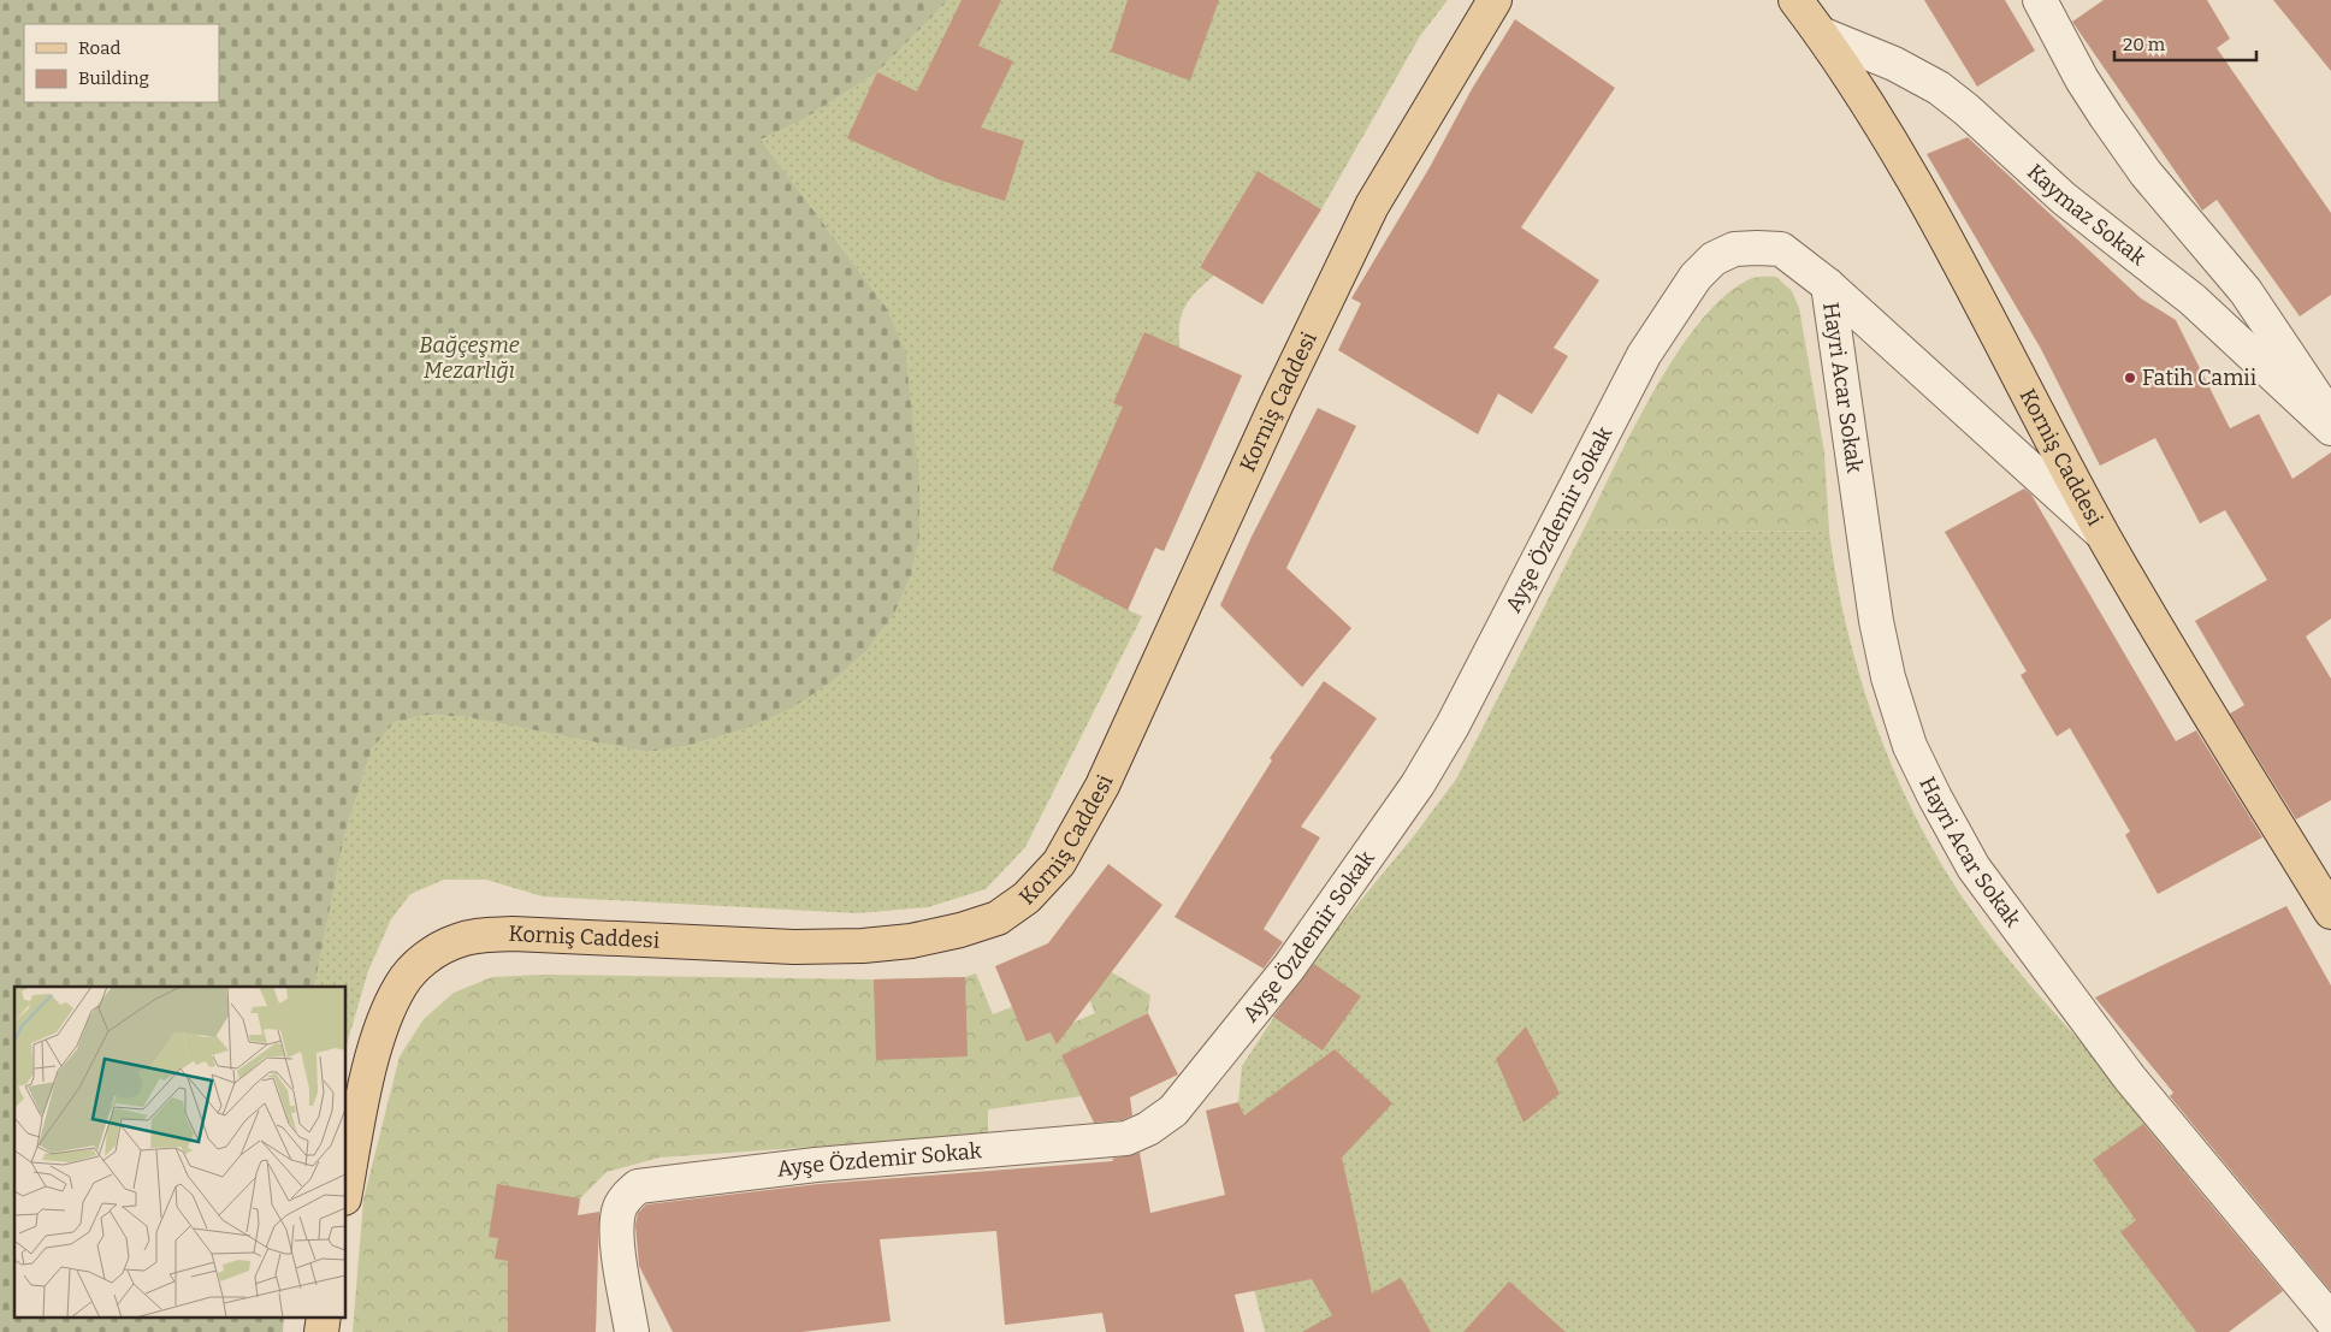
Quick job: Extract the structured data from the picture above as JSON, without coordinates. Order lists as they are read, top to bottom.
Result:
{
  "streets": {
    "main road": ["Korniş Caddesi"],
    "street": ["Kaymaz Sokak", "Hayri Acar Sokak", "Ayşe Özdemir Sokak"]
  },
  "crossings": [
    ["Kaymaz Sokak", "Korniş Caddesi"],
    ["Hayri Acar Sokak", "Ayşe Özdemir Sokak"],
    ["Korniş Caddesi", "Ayşe Özdemir Sokak"]
  ],
  "parks": ["Bağçeşme Mezarlığı"],
  "places": ["Fatih Camii"],
  "legend": ["Road", "Building"],
  "scale_bar": "20 m"
}
